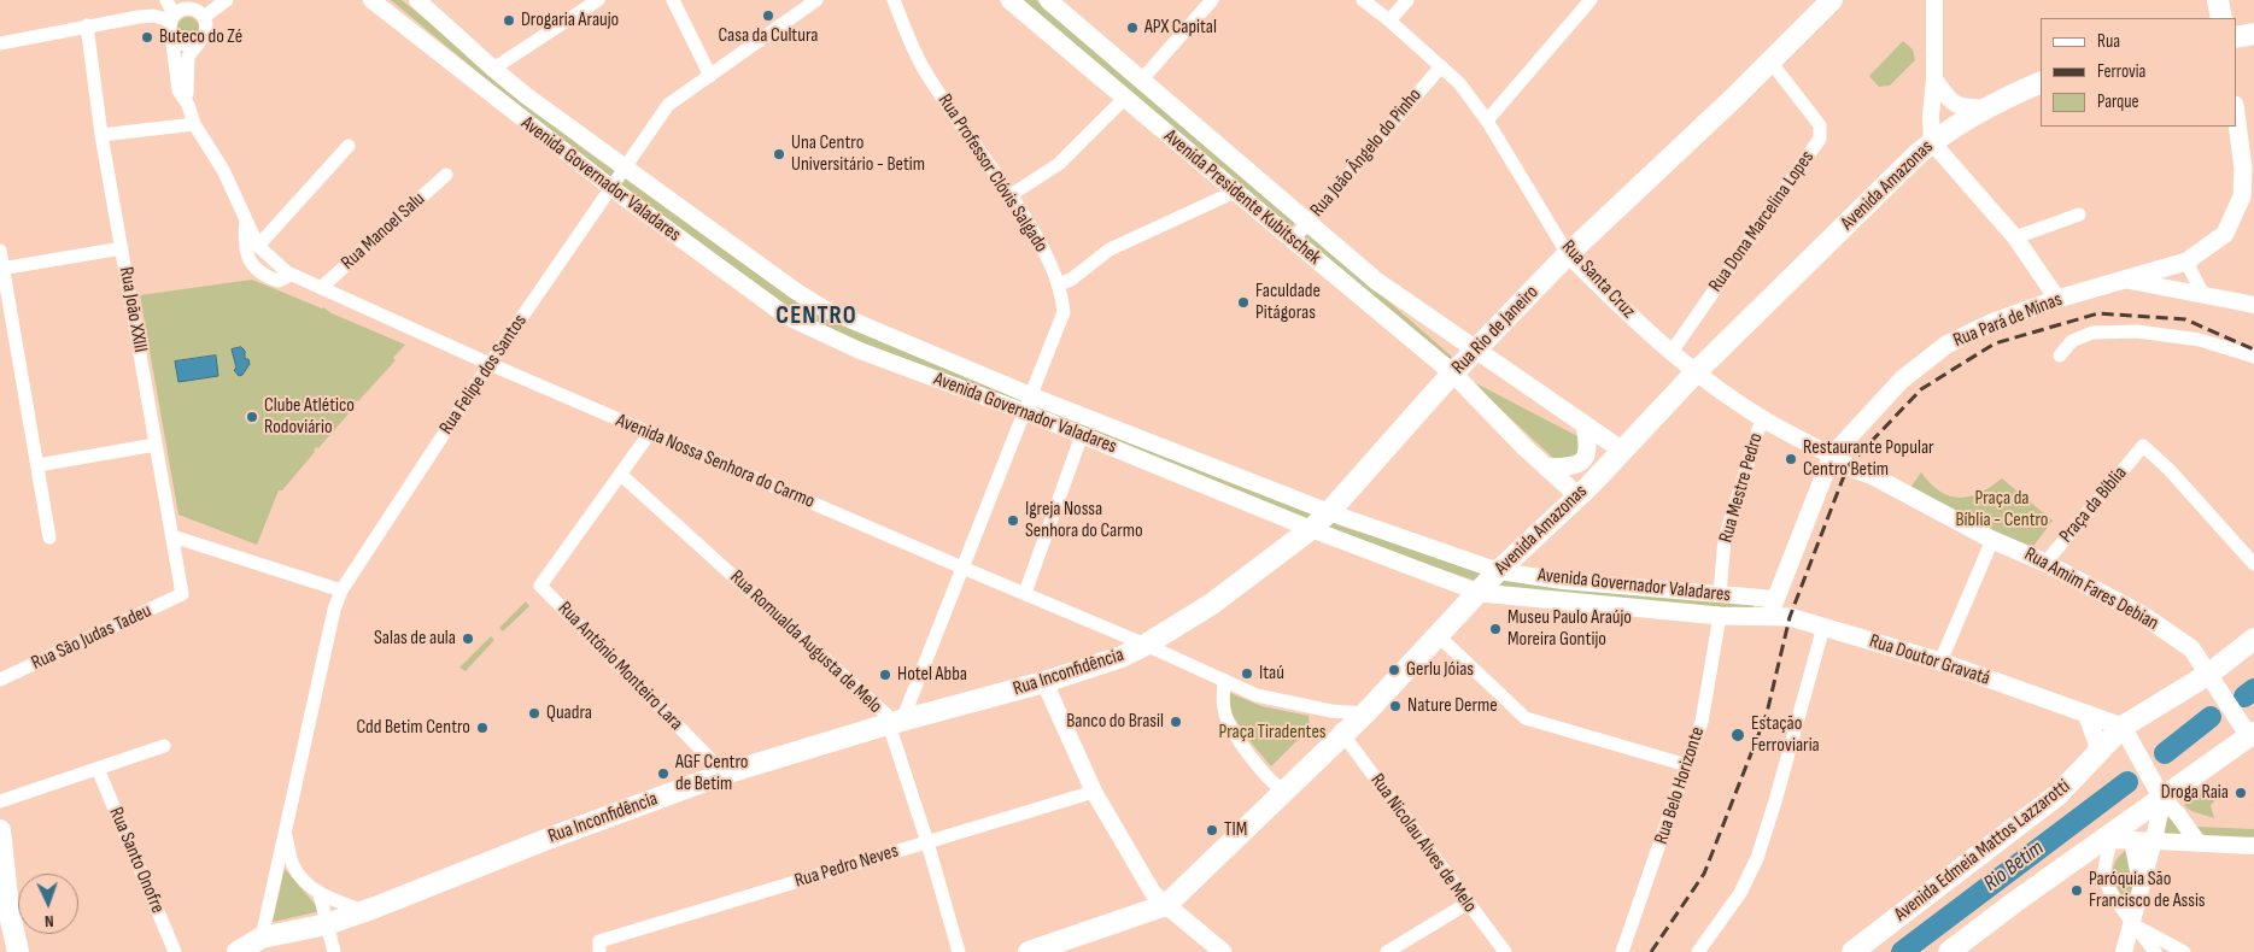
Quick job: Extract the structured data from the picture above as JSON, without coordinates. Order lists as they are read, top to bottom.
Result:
{
  "streets": {
    "main road": [
      "Avenida Governador Valadares",
      "Avenida Amazonas",
      "Avenida Presidente Kubitschek",
      "Rua Pará de Minas",
      "Rua Rio de Janeiro",
      "Rua Amim Fares Debian",
      "Rua Doutor Gravatá",
      "Rua Inconfidência",
      "Avenida Edmeia Mattos Lazzarotti"
    ],
    "street": [
      "Rua João Ângelo do Pinho",
      "Rua Professor Clóvis Salgado",
      "Rua Dona Marcelina Lopes",
      "Rua Manoel Salu",
      "Rua Santa Cruz",
      "Rua João XXIII",
      "Rua Felipe dos Santos",
      "Avenida Nossa Senhora do Carmo",
      "Rua Mestre Pedro",
      "Praça da Bíblia",
      "Rua São Judas Tadeu",
      "Rua Romualda Augusta de Melo",
      "Rua Antônio Monteiro Lara",
      "Rua Belo Horizonte",
      "Rua Nicolau Alves de Melo",
      "Rua Santo Onofre",
      "Rua Pedro Neves"
    ]
  },
  "crossings": [
    ["Rua João Ângelo do Pinho", "Avenida Presidente Kubitschek"],
    ["Rua João Ângelo do Pinho", "Rua Santa Cruz"],
    ["Rua Professor Clóvis Salgado", "Avenida Governador Valadares"],
    ["Rua Professor Clóvis Salgado", "Avenida Nossa Senhora do Carmo"],
    ["Rua Professor Clóvis Salgado", "Rua Romualda Augusta de Melo"],
    ["Rua Professor Clóvis Salgado", "Rua Inconfidência"],
    ["Avenida Governador Valadares", "Avenida Amazonas"],
    ["Avenida Governador Valadares", "Rua Pará de Minas"],
    ["Avenida Governador Valadares", "Rua Rio de Janeiro"],
    ["Avenida Governador Valadares", "Rua Felipe dos Santos"],
    ["Avenida Governador Valadares", "Rua Mestre Pedro"],
    ["Avenida Governador Valadares", "Rua Doutor Gravatá"],
    ["Avenida Governador Valadares", "Rua Belo Horizonte"],
    ["Avenida Amazonas", "Avenida Presidente Kubitschek"],
    ["Avenida Amazonas", "Rua Santa Cruz"],
    ["Avenida Amazonas", "Avenida Nossa Senhora do Carmo"],
    ["Avenida Amazonas", "Rua Nicolau Alves de Melo"],
    ["Avenida Presidente Kubitschek", "Rua Rio de Janeiro"],
    ["Rua Dona Marcelina Lopes", "Rua Santa Cruz"],
    ["Rua Dona Marcelina Lopes", "Rua Rio de Janeiro"],
    ["Rua Manoel Salu", "Avenida Nossa Senhora do Carmo"],
    ["Rua Santa Cruz", "Rua Pará de Minas"],
    ["Rua Santa Cruz", "Rua Rio de Janeiro"],
    ["Rua Santa Cruz", "Rua Mestre Pedro"],
    ["Rua Santa Cruz", "Rua Amim Fares Debian"],
    ["Rua João XXIII", "Rua São Judas Tadeu"],
    ["Rua Pará de Minas", "Rua Amim Fares Debian"],
    ["Rua Pará de Minas", "Rua Doutor Gravatá"],
    ["Rua Rio de Janeiro", "Avenida Nossa Senhora do Carmo"],
    ["Rua Rio de Janeiro", "Rua Inconfidência"],
    ["Rua Felipe dos Santos", "Avenida Nossa Senhora do Carmo"],
    ["Rua Felipe dos Santos", "Rua Inconfidência"],
    ["Avenida Nossa Senhora do Carmo", "Rua Inconfidência"],
    ["Avenida Nossa Senhora do Carmo", "Rua Nicolau Alves de Melo"],
    ["Praça da Bíblia", "Rua Amim Fares Debian"],
    ["Rua Amim Fares Debian", "Avenida Edmeia Mattos Lazzarotti"],
    ["Rua Romualda Augusta de Melo", "Rua Antônio Monteiro Lara"],
    ["Rua Romualda Augusta de Melo", "Rua Inconfidência"],
    ["Rua Romualda Augusta de Melo", "Rua Pedro Neves"],
    ["Rua Doutor Gravatá", "Avenida Edmeia Mattos Lazzarotti"],
    ["Rua Antônio Monteiro Lara", "Rua Inconfidência"]
  ],
  "districts": ["CENTRO"],
  "water": ["Rio Betim"],
  "parks": ["Praça da Bíblia - Centro", "Praça Tiradentes"],
  "places": [
    "Casa da Cultura",
    "Drogaria Araujo",
    "APX Capital",
    "Buteco do Zé",
    "Una Centro Universitário - Betim",
    "Faculdade Pitágoras",
    "Clube Atlético Rodoviário",
    "Restaurante Popular Centro Betim",
    "Igreja Nossa Senhora do Carmo",
    "Museu Paulo Araújo Moreira Gontijo",
    "Salas de aula",
    "Gerlu Jóias",
    "Itaú",
    "Hotel Abba",
    "Nature Derme",
    "Quadra",
    "Banco do Brasil",
    "Cdd Betim Centro",
    "Estação Ferroviaria",
    "AGF Centro de Betim",
    "Droga Raia",
    "TIM",
    "Paróquia São Francisco de Assis"
  ],
  "legend": ["Rua", "Ferrovia", "Parque"],
  "north": "bottom"
}
